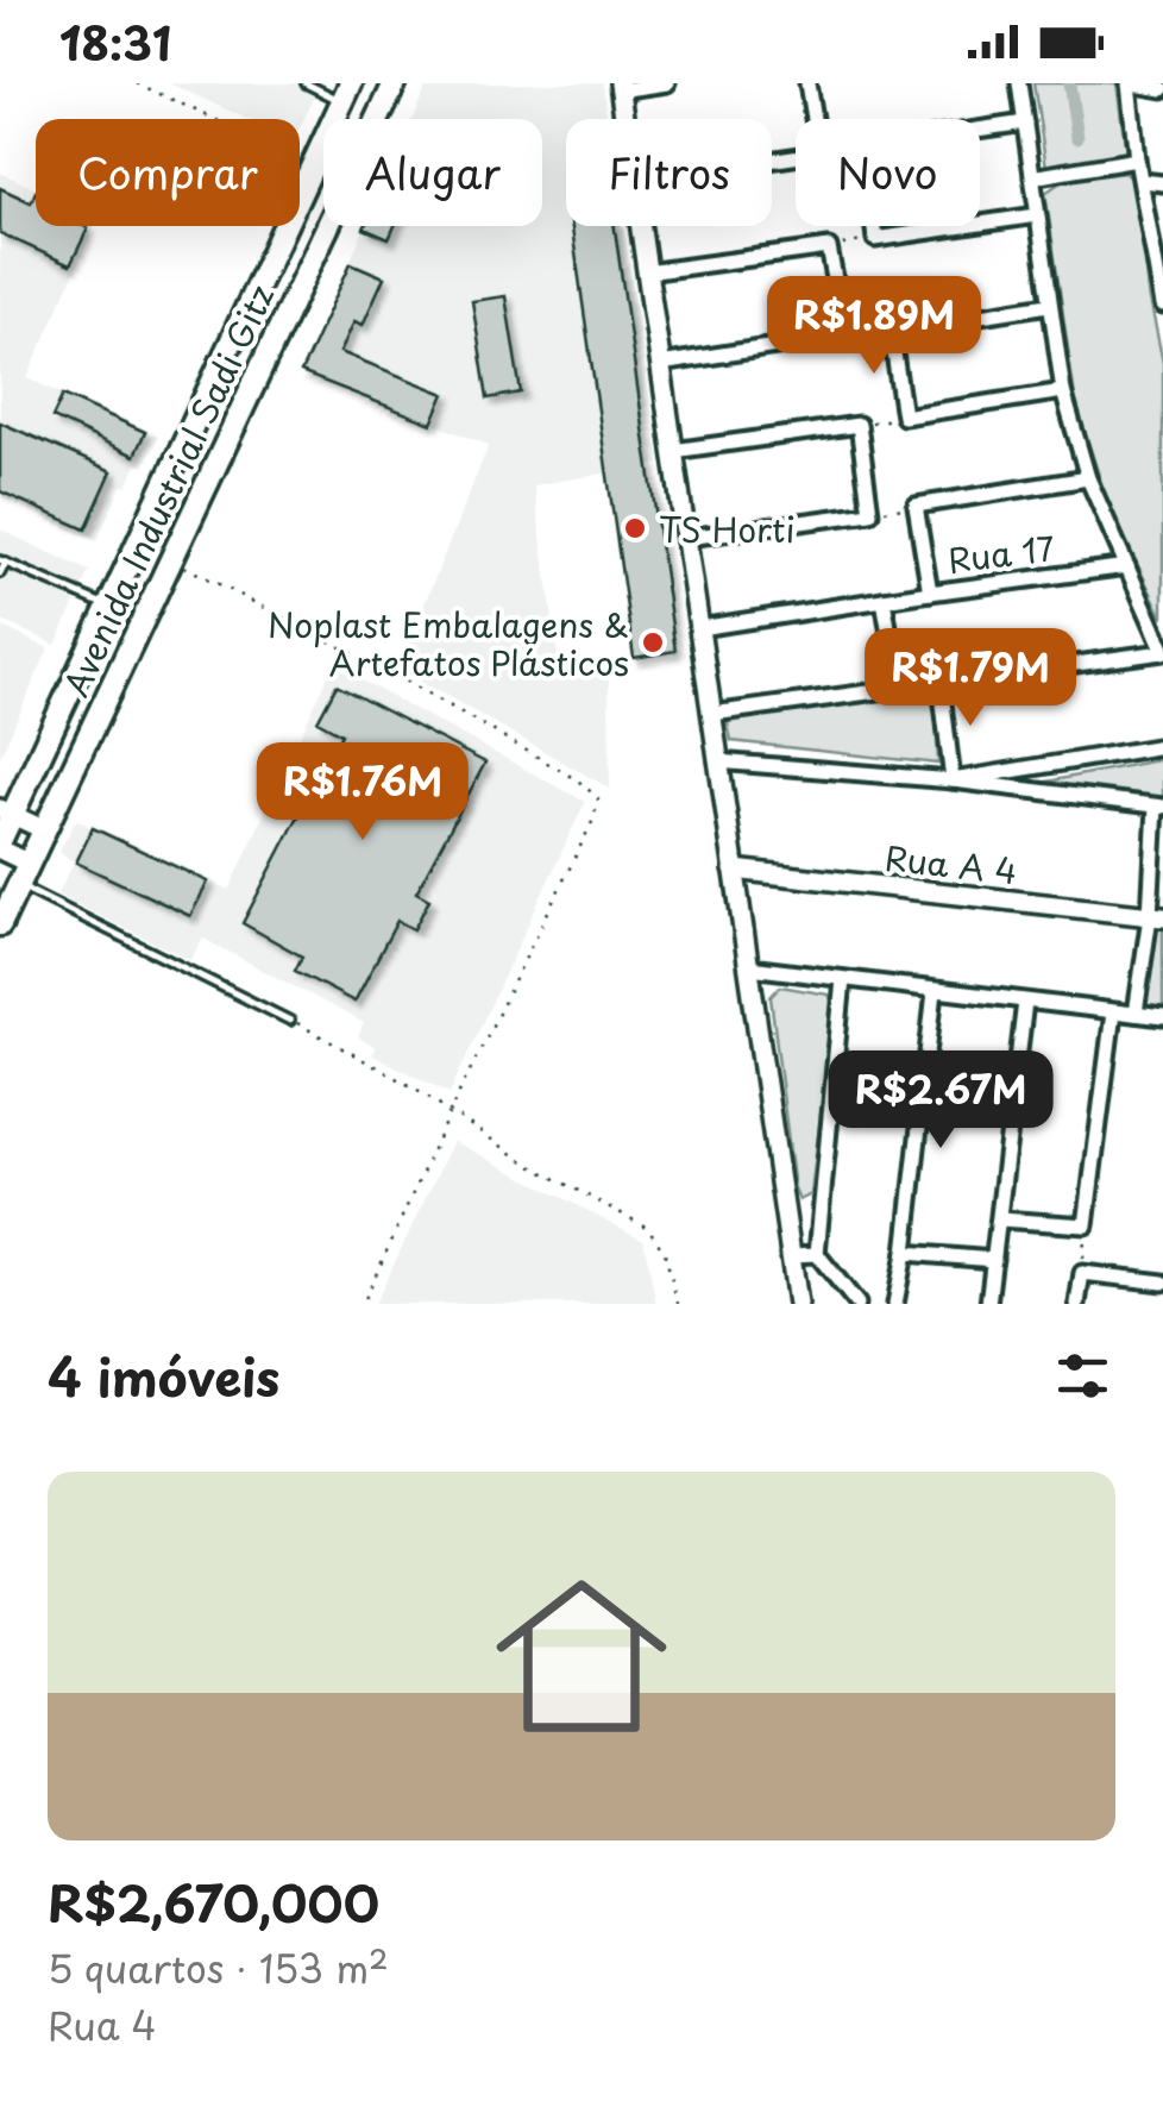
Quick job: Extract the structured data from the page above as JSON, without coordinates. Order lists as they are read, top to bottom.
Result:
{
  "streets": {
    "main road": ["Avenida Industrial Sadi Gitz"],
    "street": ["Rua 17", "Rua A 4"]
  },
  "places": ["TS Horti", "Noplast Embalagens & Artefatos Plásticos"],
  "page": {
    "status": "18:31",
    "chip": [
      "Comprar",
      "Alugar",
      "Filtros",
      "Novo"
    ],
    "price": [
      "R$1.89M",
      "R$1.79M",
      "R$1.76M",
      "R$2.67M"
    ],
    "heading": "4 imóveis",
    "list": [
      {
        "name": "R$2,670,000",
        "note": "5 quartos · 153 m² · Rua 4"
      }
    ]
  }
}
